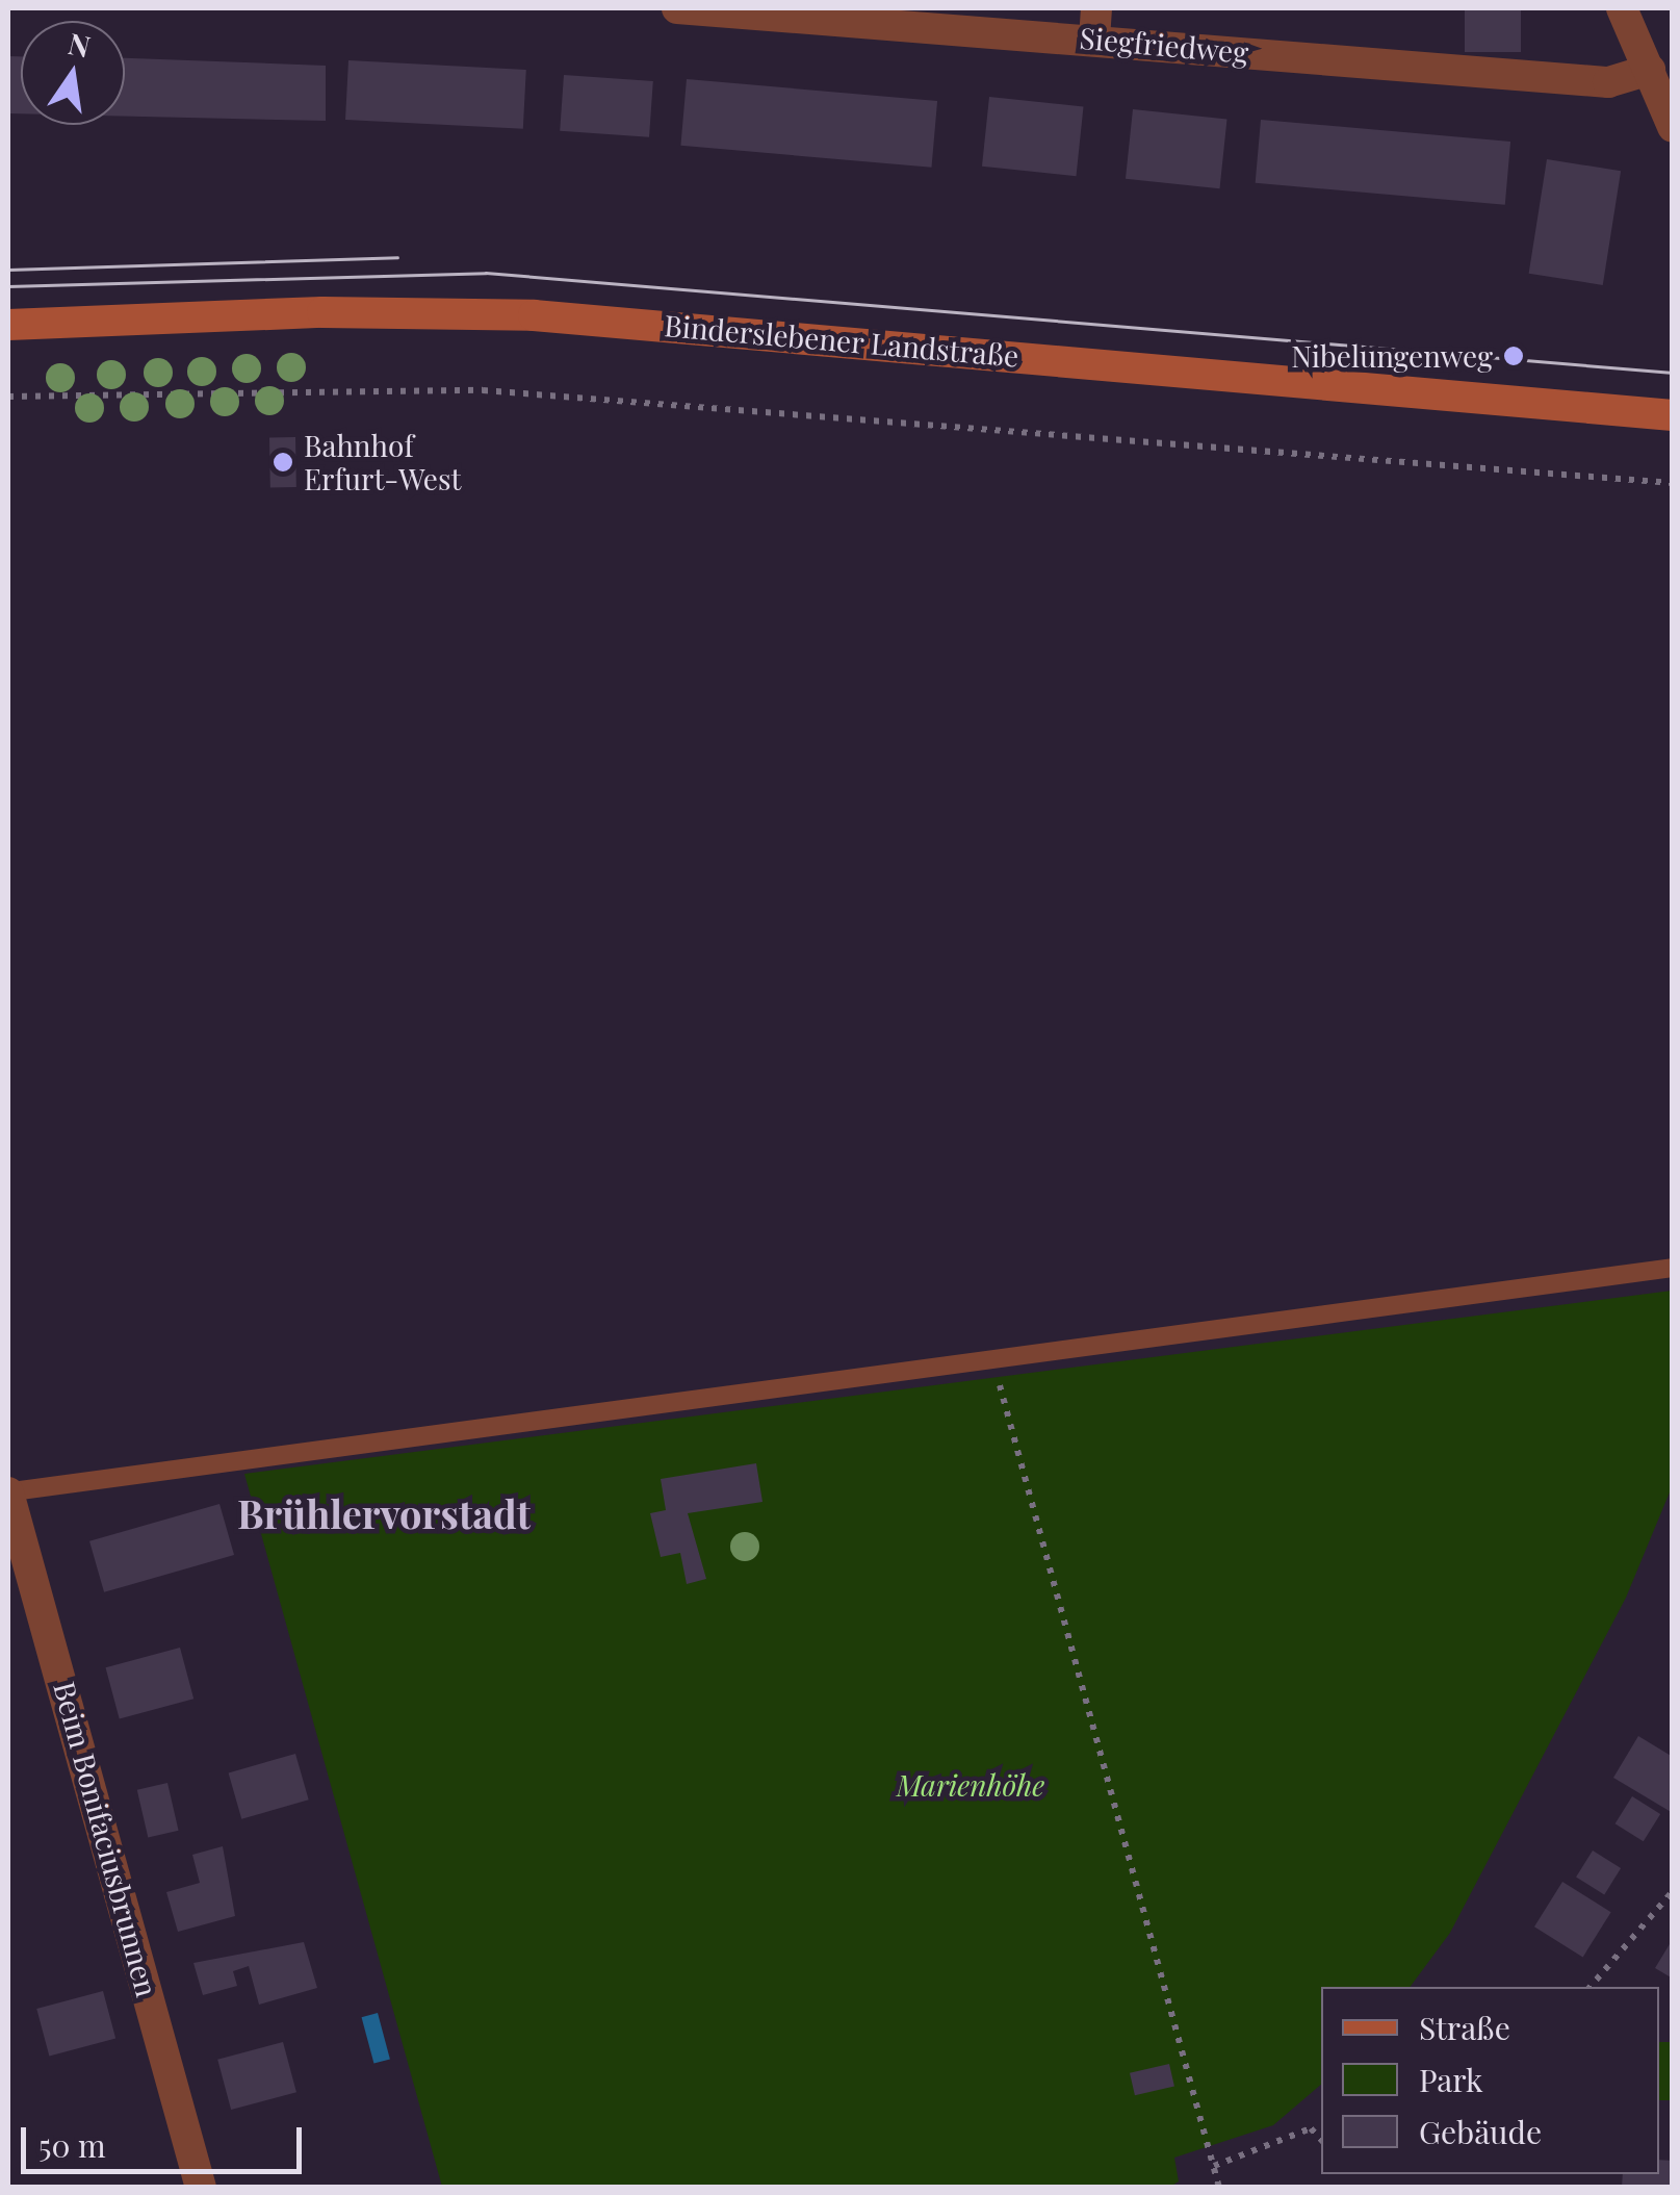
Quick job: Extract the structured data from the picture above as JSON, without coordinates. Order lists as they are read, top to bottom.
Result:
{
  "streets": {
    "main road": ["Binderslebener Landstraße"],
    "street": ["Siegfriedweg", "Beim Bonifaciusbrunnen"]
  },
  "districts": ["Brühlervorstadt"],
  "parks": ["Marienhöhe"],
  "places": ["Nibelungenweg", "Bahnhof Erfurt-West"],
  "legend": ["Straße", "Park", "Gebäude"],
  "scale_bar": "50 m",
  "north": "top"
}
